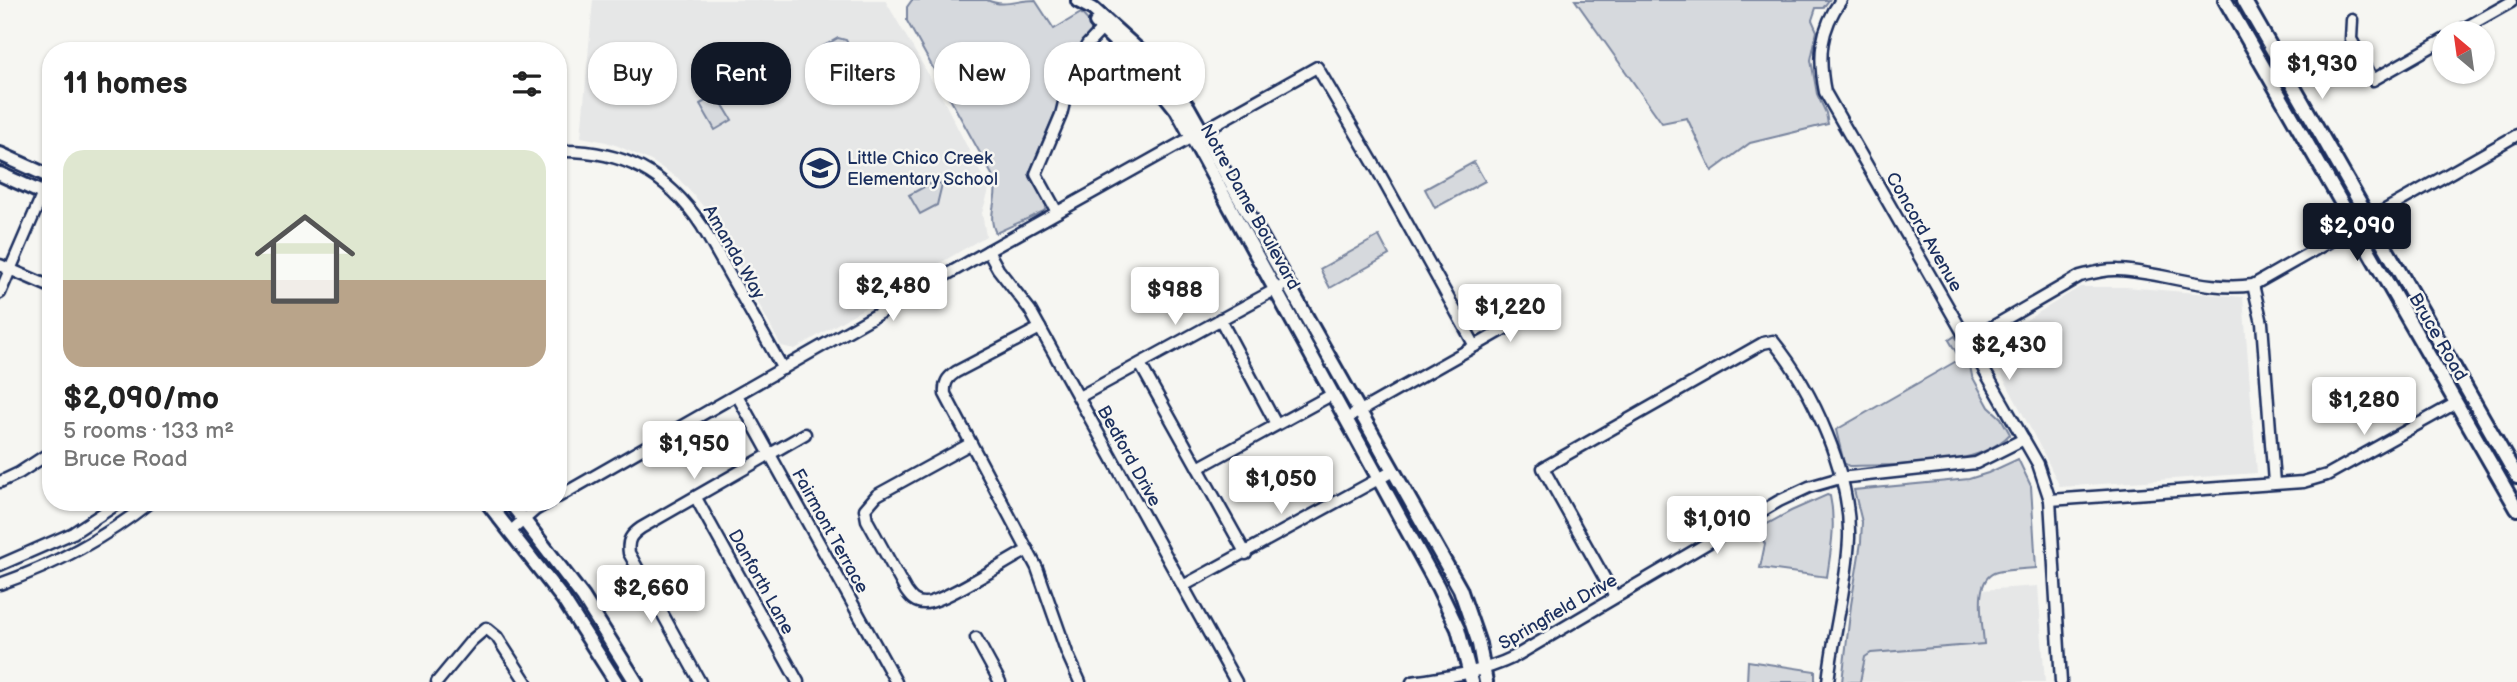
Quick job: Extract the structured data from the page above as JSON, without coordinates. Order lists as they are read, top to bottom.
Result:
{
  "streets": {
    "street": [
      "Notre Dame Boulevard",
      "Concord Avenue",
      "Amanda Way",
      "Bruce Road",
      "Bedford Drive",
      "Fairmont Terrace",
      "Danforth Lane",
      "Springfield Drive"
    ]
  },
  "crossings": [
    ["Notre Dame Boulevard", "Springfield Drive"],
    ["Concord Avenue", "Springfield Drive"]
  ],
  "places": {
    "school or university": ["Little Chico Creek Elementary School"]
  },
  "north": "top left",
  "page": {
    "price": [
      "$1,930",
      "$2,090",
      "$2,480",
      "$988",
      "$1,220",
      "$2,430",
      "$1,280",
      "$1,950",
      "$1,050",
      "$1,010",
      "$2,660"
    ],
    "chip": [
      "Buy",
      "Rent",
      "Filters",
      "New",
      "Apartment"
    ],
    "heading": "11 homes",
    "list": [
      {
        "name": "$2,090/mo",
        "note": "5 rooms · 133 m² · Bruce Road"
      }
    ]
  }
}
